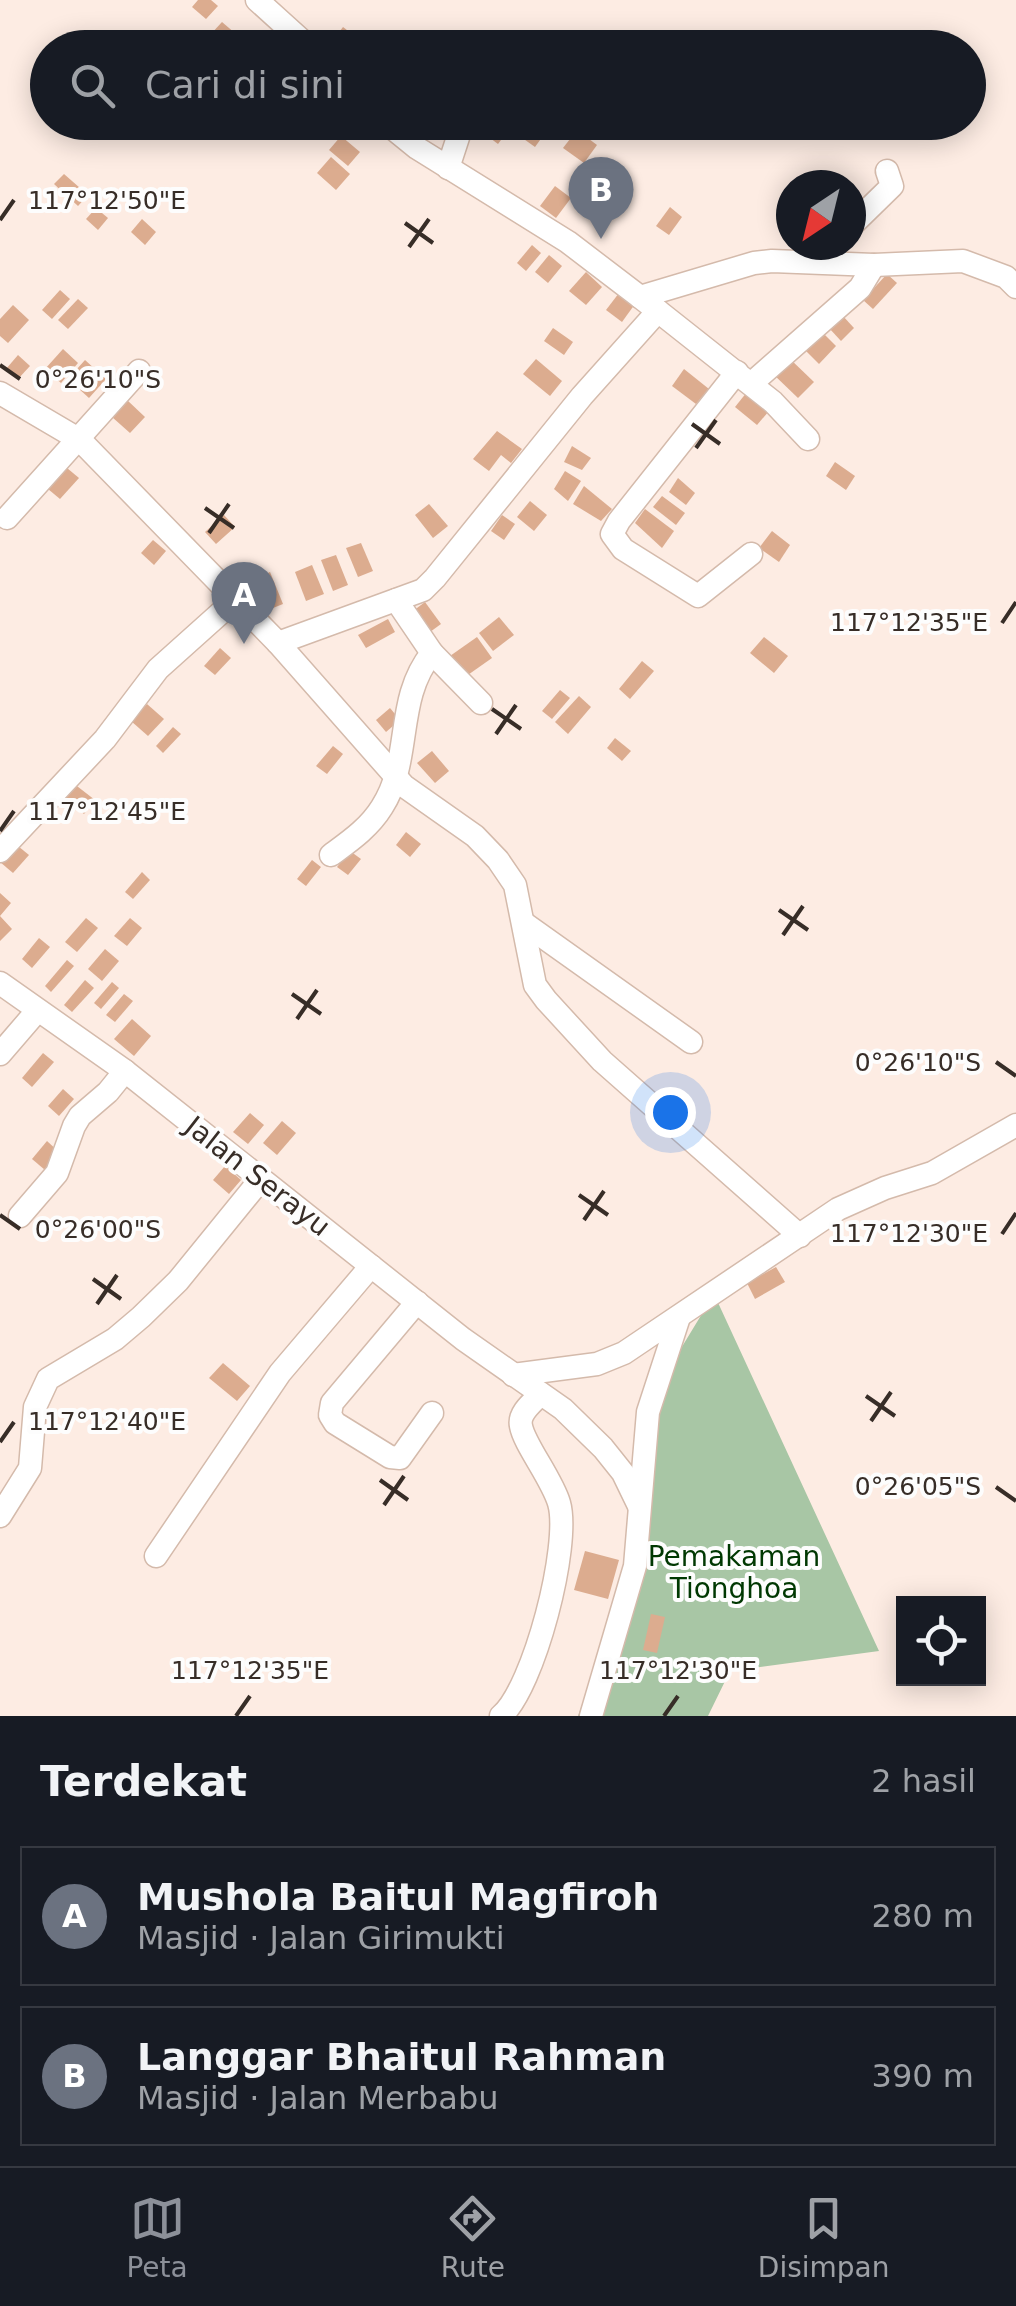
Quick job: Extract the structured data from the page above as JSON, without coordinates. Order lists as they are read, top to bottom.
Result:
{
  "streets": {
    "street": ["Jalan Serayu"]
  },
  "parks": ["Pemakaman Tionghoa"],
  "north": "bottom left",
  "page": {
    "search": "Cari di sini",
    "pins": ["B", "A"],
    "heading": ["Terdekat", "2 hasil"],
    "list": [
      {
        "mark": "A",
        "name": "Mushola Baitul Magfiroh",
        "note": "Masjid · Jalan Girimukti",
        "value": "280 m"
      },
      {
        "mark": "B",
        "name": "Langgar Bhaitul Rahman",
        "note": "Masjid · Jalan Merbabu",
        "value": "390 m"
      }
    ],
    "nav": ["Peta", "Rute", "Disimpan"]
  },
  "coordinates": [
    "117°12'50\"E",
    "0°26'10\"S",
    "117°12'35\"E",
    "117°12'45\"E",
    "0°26'00\"S",
    "117°12'30\"E",
    "117°12'40\"E",
    "0°26'05\"S"
  ]
}
